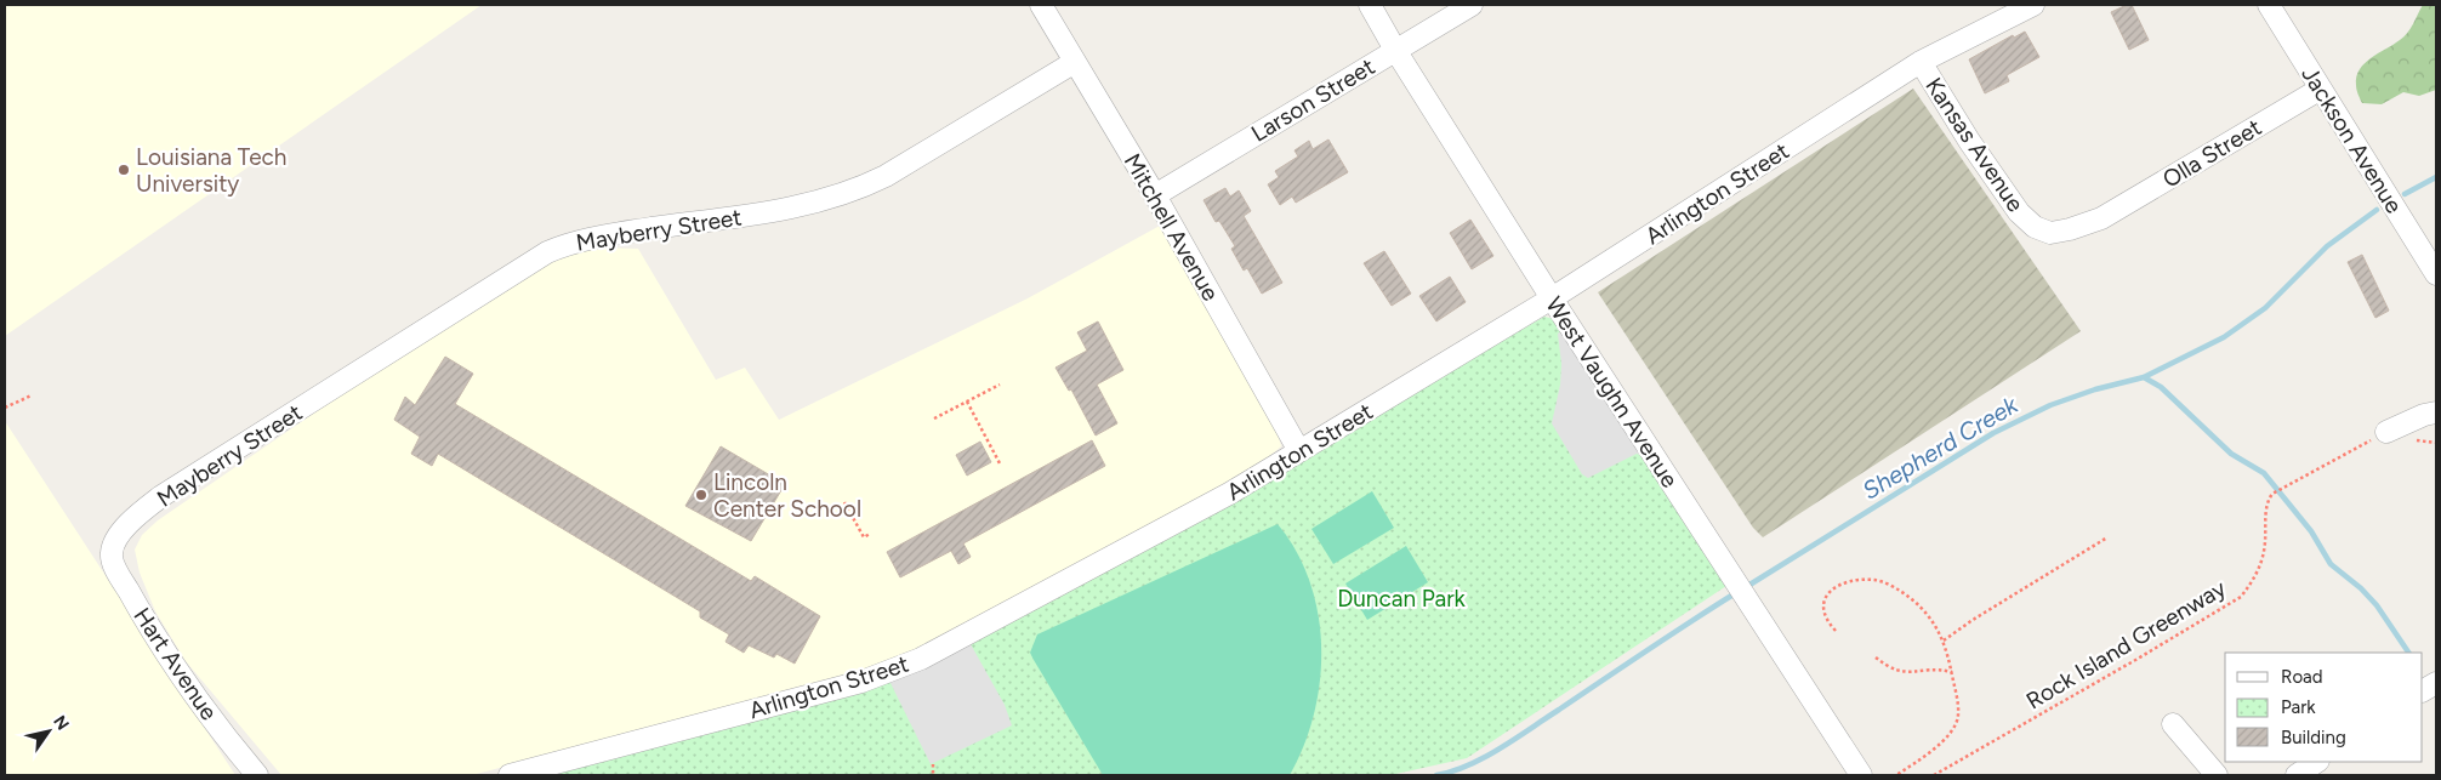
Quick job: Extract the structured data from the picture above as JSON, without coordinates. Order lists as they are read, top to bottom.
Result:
{
  "streets": {
    "street": [
      "Larson Street",
      "Jackson Avenue",
      "Kansas Avenue",
      "Olla Street",
      "Arlington Street",
      "Mitchell Avenue",
      "Mayberry Street",
      "West Vaughn Avenue",
      "Hart Avenue"
    ],
    "path": ["Rock Island Greenway"]
  },
  "crossings": [
    ["Larson Street", "Mitchell Avenue"],
    ["Larson Street", "West Vaughn Avenue"],
    ["Jackson Avenue", "Olla Street"],
    ["Kansas Avenue", "Olla Street"],
    ["Kansas Avenue", "Arlington Street"],
    ["Arlington Street", "Mitchell Avenue"],
    ["Arlington Street", "West Vaughn Avenue"],
    ["Mitchell Avenue", "Mayberry Street"],
    ["Mayberry Street", "Hart Avenue"]
  ],
  "water": ["Shepherd Creek"],
  "parks": ["Duncan Park"],
  "places": ["Louisiana Tech University", "Lincoln Center School"],
  "legend": ["Road", "Park", "Building"],
  "north": "top right"
}
